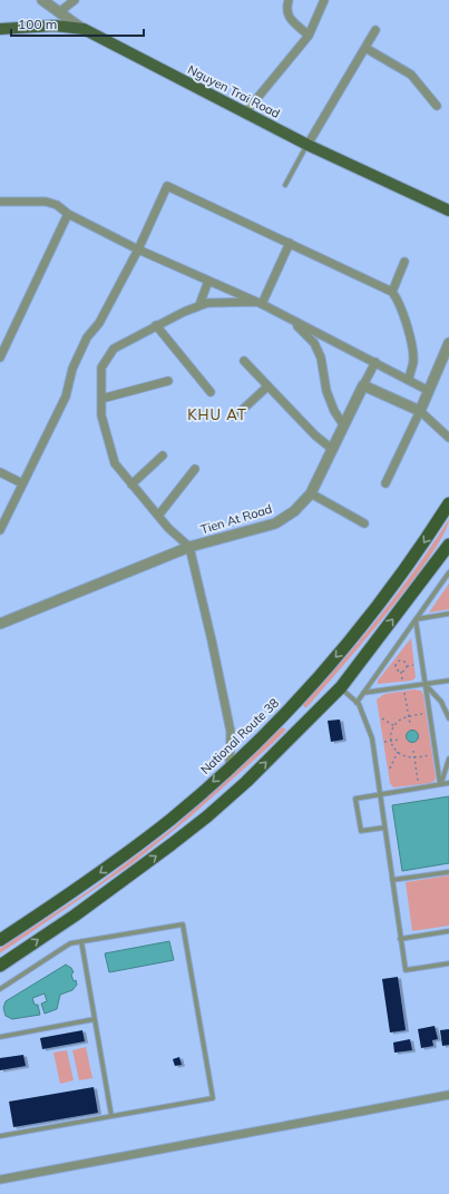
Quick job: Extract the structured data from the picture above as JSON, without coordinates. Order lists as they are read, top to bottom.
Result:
{
  "streets": {
    "highway": ["National Route 38"],
    "main road": ["Nguyen Trai Road"],
    "street": ["Tien At Road"]
  },
  "districts": ["KHU AT"],
  "scale_bar": "100 m"
}
